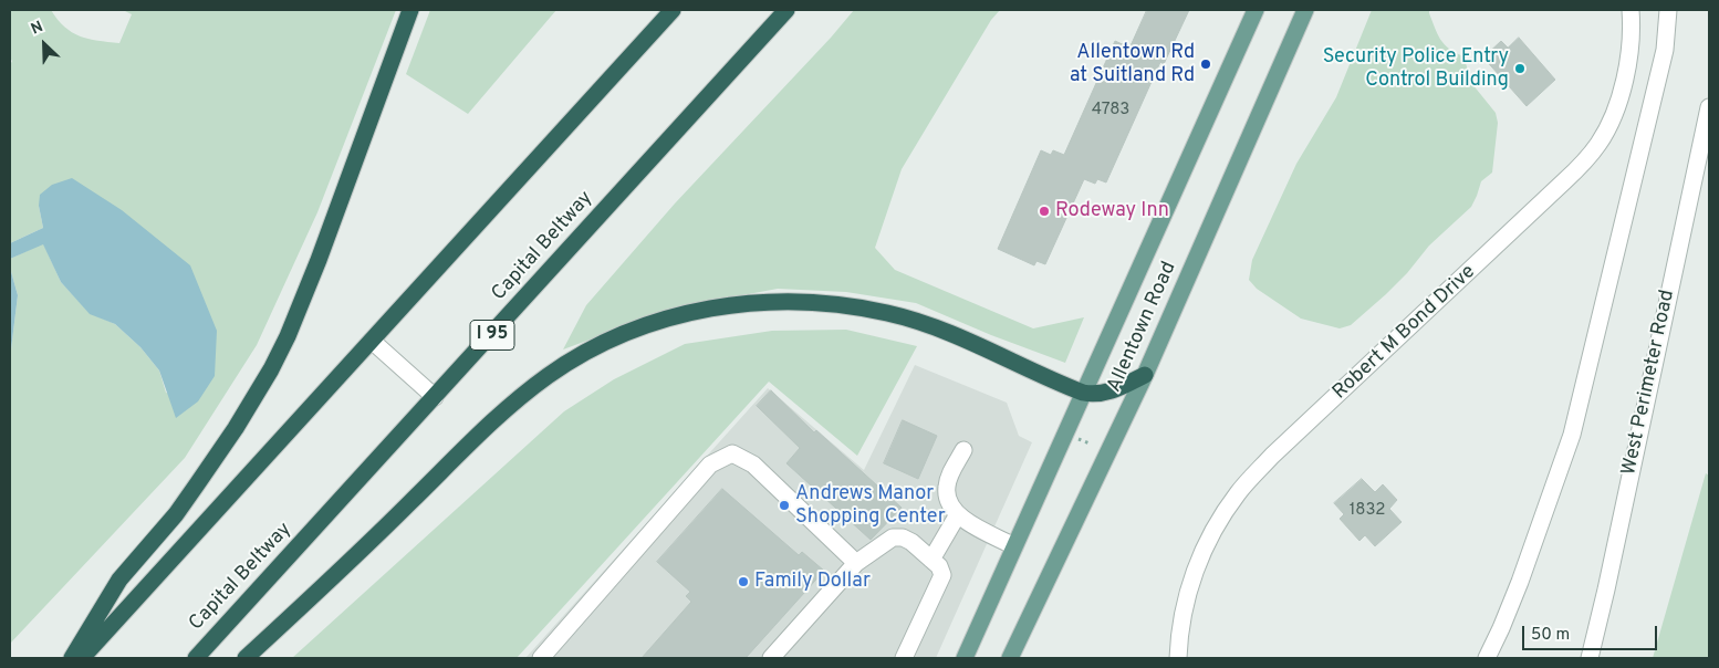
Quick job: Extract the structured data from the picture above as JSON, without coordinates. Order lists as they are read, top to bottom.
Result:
{
  "streets": {
    "highway": ["Capital Beltway", "I 95"],
    "main road": ["Allentown Road"],
    "street": ["Robert M Bond Drive", "West Perimeter Road"]
  },
  "places": [
    "Allentown Rd at Suitland Rd",
    "Security Police Entry Control Building",
    "Rodeway Inn",
    "Andrews Manor Shopping Center",
    "Family Dollar"
  ],
  "house_numbers": ["4783", "1832"],
  "scale_bar": "50 m",
  "north": "top left"
}
